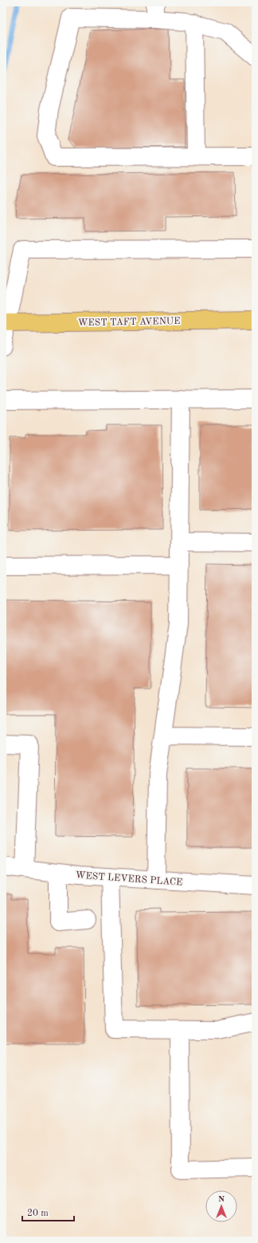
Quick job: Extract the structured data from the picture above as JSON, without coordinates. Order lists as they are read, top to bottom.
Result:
{
  "streets": {
    "main road": ["WEST TAFT AVENUE"],
    "street": ["WEST LEVERS PLACE"]
  },
  "scale_bar": "20 m",
  "north": "top"
}
